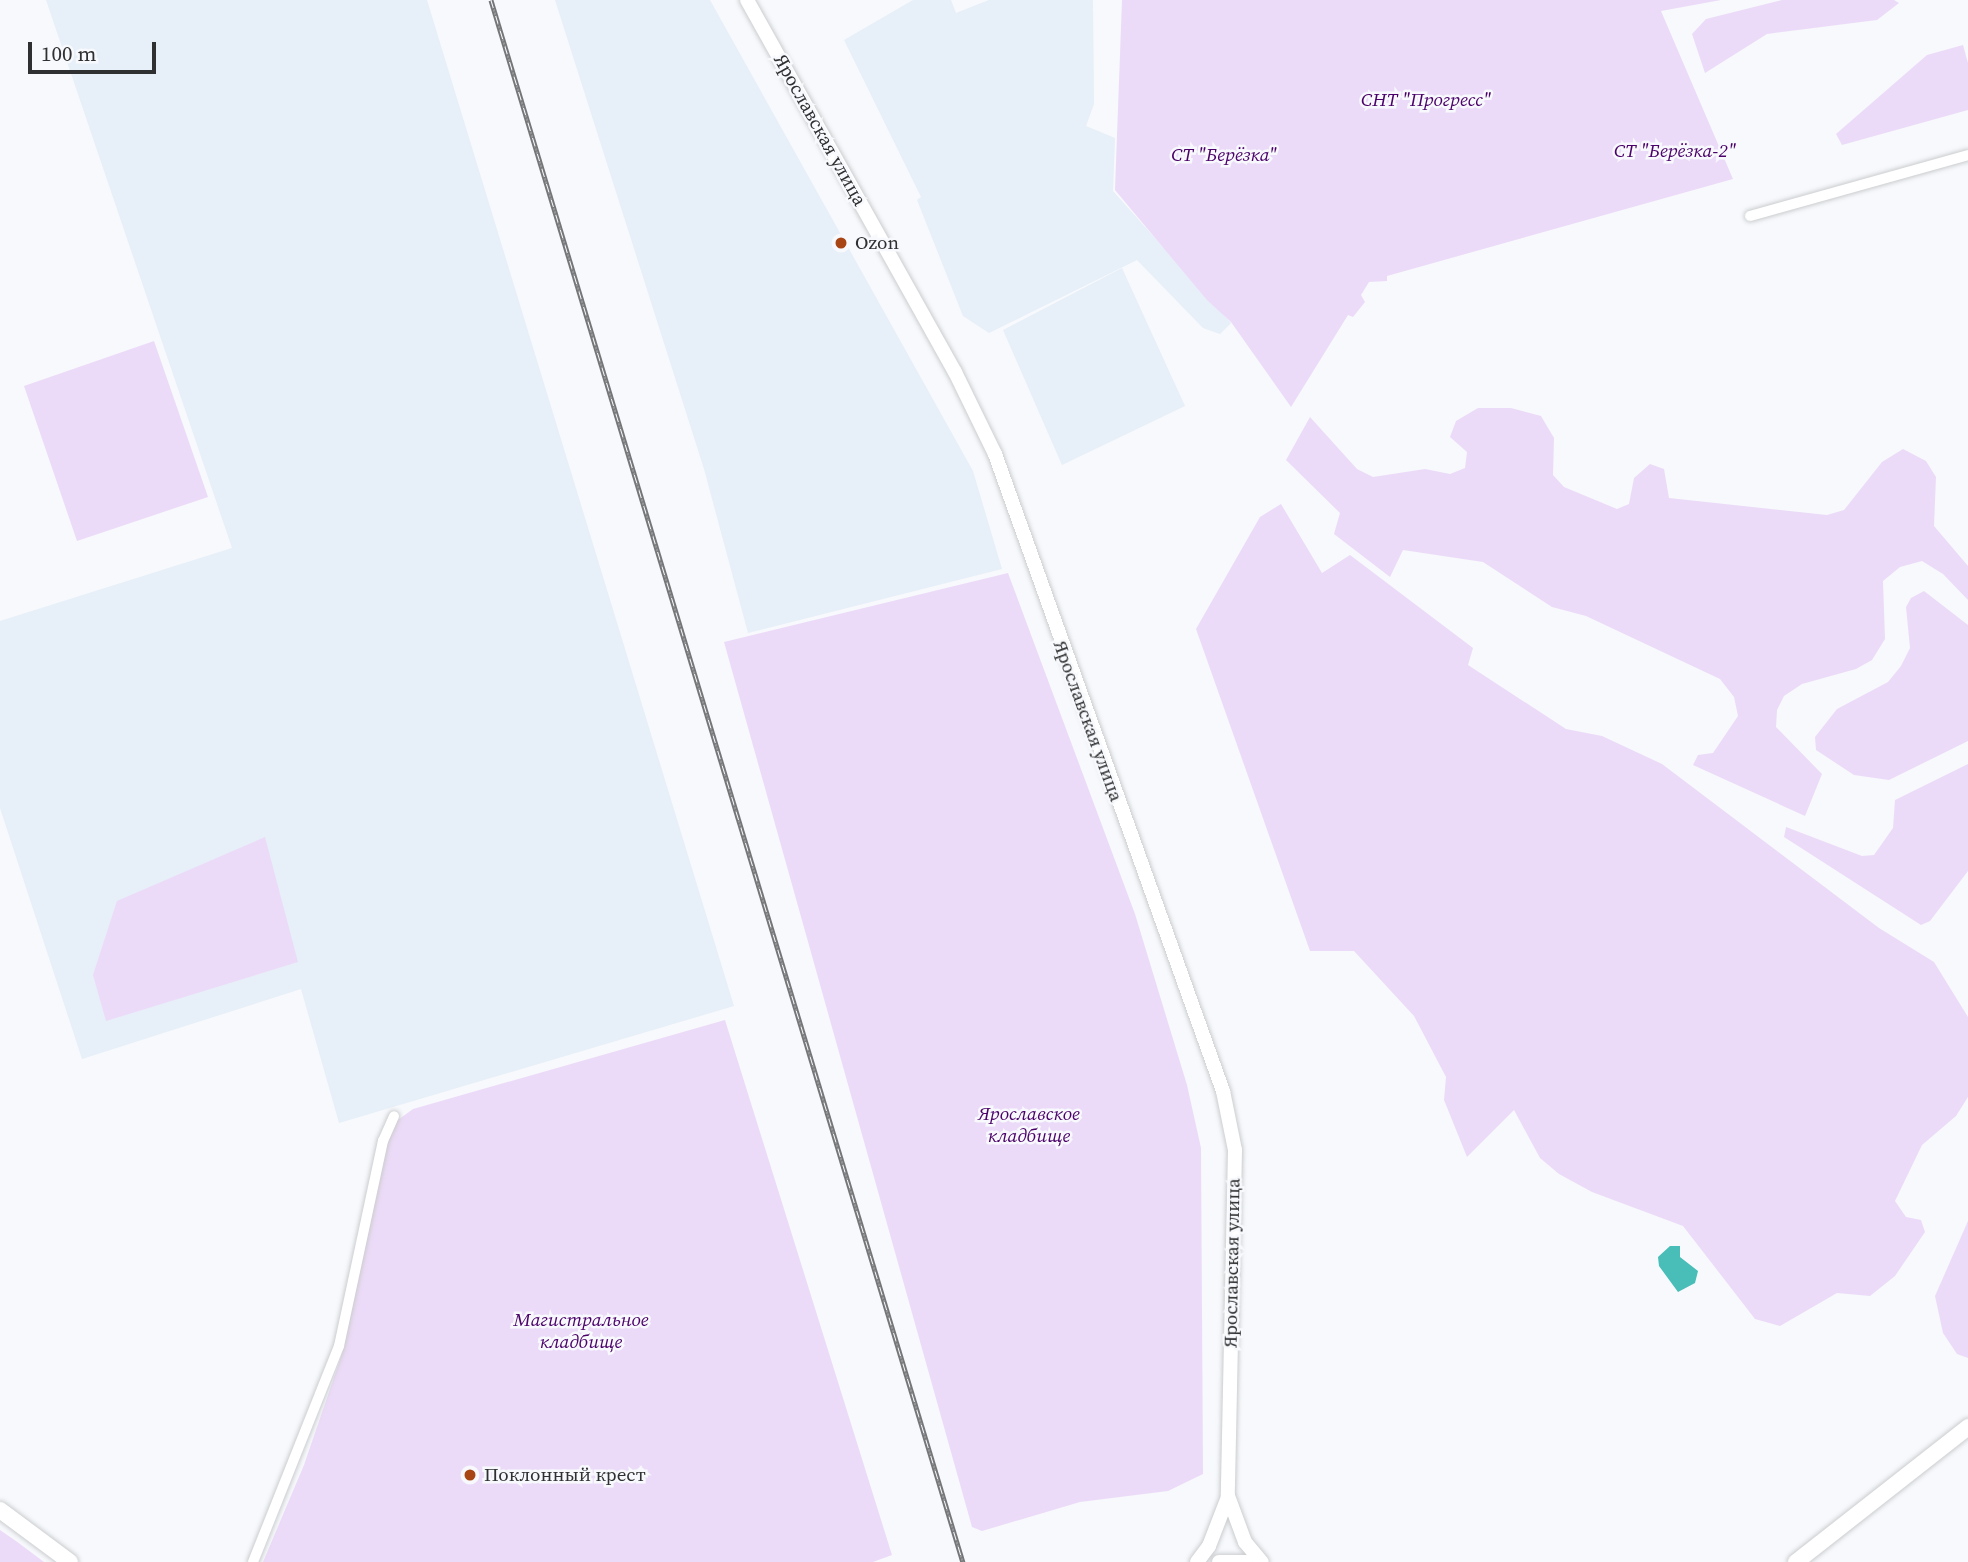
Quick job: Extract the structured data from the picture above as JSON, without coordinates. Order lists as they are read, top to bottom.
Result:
{
  "streets": {
    "main road": ["Ярославская улица"]
  },
  "parks": [
    "СНТ \"Прогресс\"",
    "СТ \"Берёзка-2\"",
    "СТ \"Берёзка\"",
    "Ярославское кладбище",
    "Магистральное кладбище"
  ],
  "places": ["Ozon", "Поклонный крест"],
  "scale_bar": "100 m"
}
